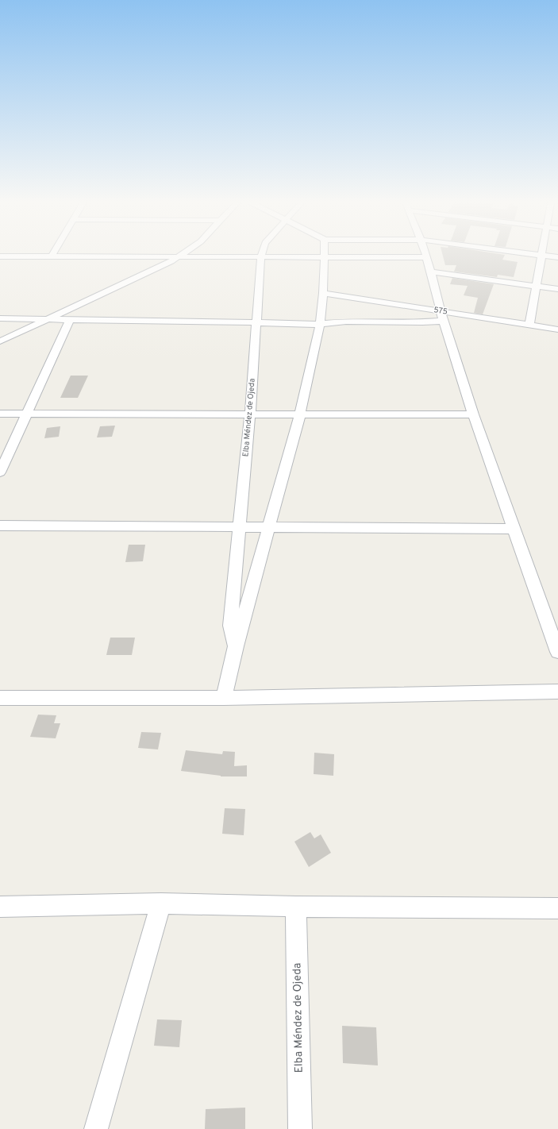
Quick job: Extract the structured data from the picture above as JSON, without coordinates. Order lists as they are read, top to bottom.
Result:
{
  "streets": {
    "street": ["575", "Elba Méndez de Ojeda"]
  }
}
